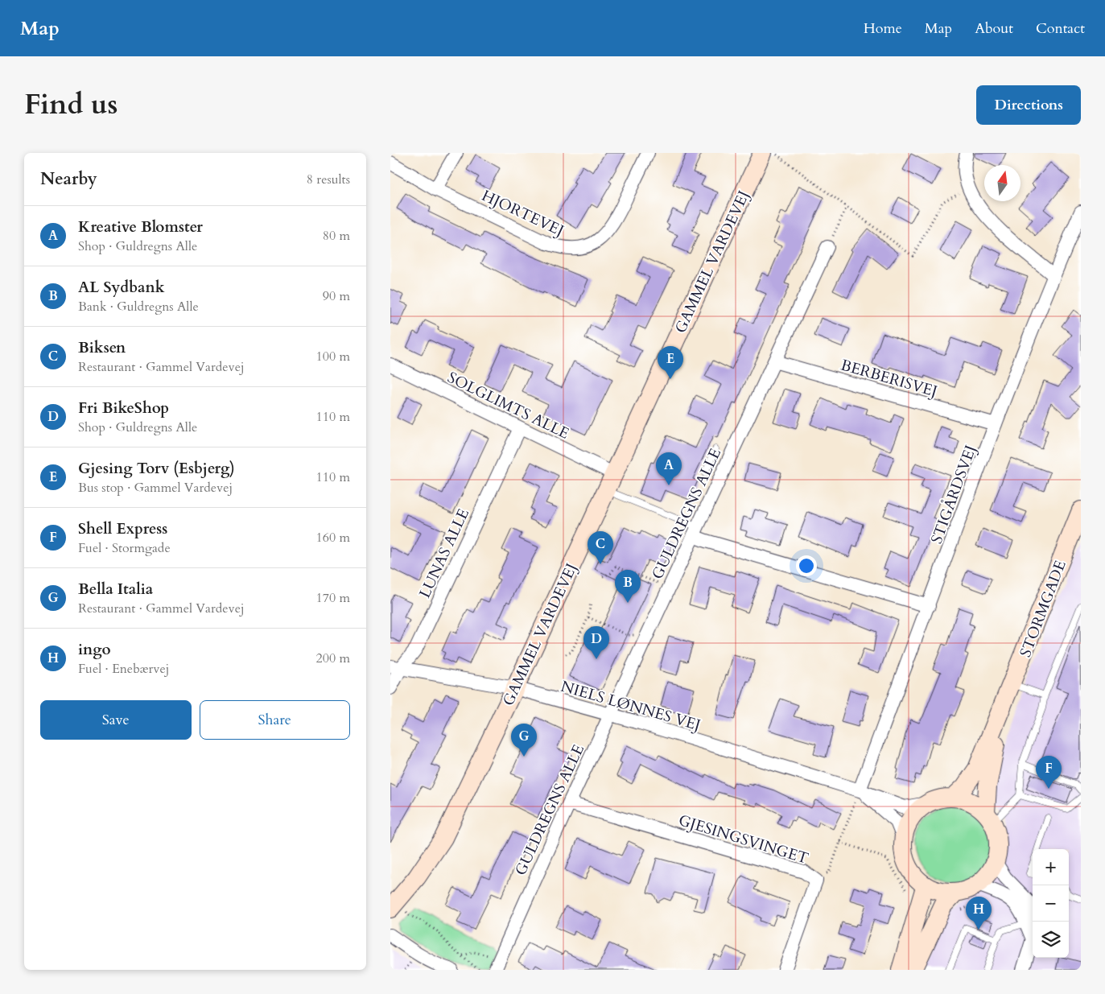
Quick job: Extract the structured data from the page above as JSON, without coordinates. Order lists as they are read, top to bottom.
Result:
{
  "streets": {
    "street": [
      "HJORTEVEJ",
      "GAMMEL VARDEVEJ",
      "BERBERISVEJ",
      "SOLGLIMTS ALLE",
      "STIGÅRDSVEJ",
      "GULDREGNS ALLE",
      "LUNAS ALLE",
      "STORMGADE",
      "NIELS LØNNES VEJ",
      "GJESINGSVINGET"
    ]
  },
  "crossings": [
    ["GAMMEL VARDEVEJ", "SOLGLIMTS ALLE"],
    ["GAMMEL VARDEVEJ", "NIELS LØNNES VEJ"],
    ["BERBERISVEJ", "STIGÅRDSVEJ"],
    ["BERBERISVEJ", "GULDREGNS ALLE"],
    ["SOLGLIMTS ALLE", "LUNAS ALLE"],
    ["STIGÅRDSVEJ", "NIELS LØNNES VEJ"],
    ["GULDREGNS ALLE", "NIELS LØNNES VEJ"],
    ["GULDREGNS ALLE", "GJESINGSVINGET"],
    ["LUNAS ALLE", "NIELS LØNNES VEJ"],
    ["STORMGADE", "NIELS LØNNES VEJ"]
  ],
  "north": "top",
  "page": {
    "header": "Map",
    "nav": [
      "Home",
      "Map",
      "About",
      "Contact"
    ],
    "title": "Find us",
    "buttons": [
      "Directions",
      ["Save", "Share"]
    ],
    "heading": ["Nearby", "8 results"],
    "list": [
      {
        "mark": "A",
        "name": "Kreative Blomster",
        "note": "Shop · Guldregns Alle",
        "value": "80 m"
      },
      {
        "mark": "B",
        "name": "AL Sydbank",
        "note": "Bank · Guldregns Alle",
        "value": "90 m"
      },
      {
        "mark": "C",
        "name": "Biksen",
        "note": "Restaurant · Gammel Vardevej",
        "value": "100 m"
      },
      {
        "mark": "D",
        "name": "Fri BikeShop",
        "note": "Shop · Guldregns Alle",
        "value": "110 m"
      },
      {
        "mark": "E",
        "name": "Gjesing Torv (Esbjerg)",
        "note": "Bus stop · Gammel Vardevej",
        "value": "110 m"
      },
      {
        "mark": "F",
        "name": "Shell Express",
        "note": "Fuel · Stormgade",
        "value": "160 m"
      },
      {
        "mark": "G",
        "name": "Bella Italia",
        "note": "Restaurant · Gammel Vardevej",
        "value": "170 m"
      },
      {
        "mark": "H",
        "name": "ingo",
        "note": "Fuel · Enebærvej",
        "value": "200 m"
      }
    ],
    "pins": [
      "E",
      "A",
      "C",
      "B",
      "D",
      "G",
      "F",
      "H"
    ],
    "map_buttons": ["+", "−"]
  }
}
